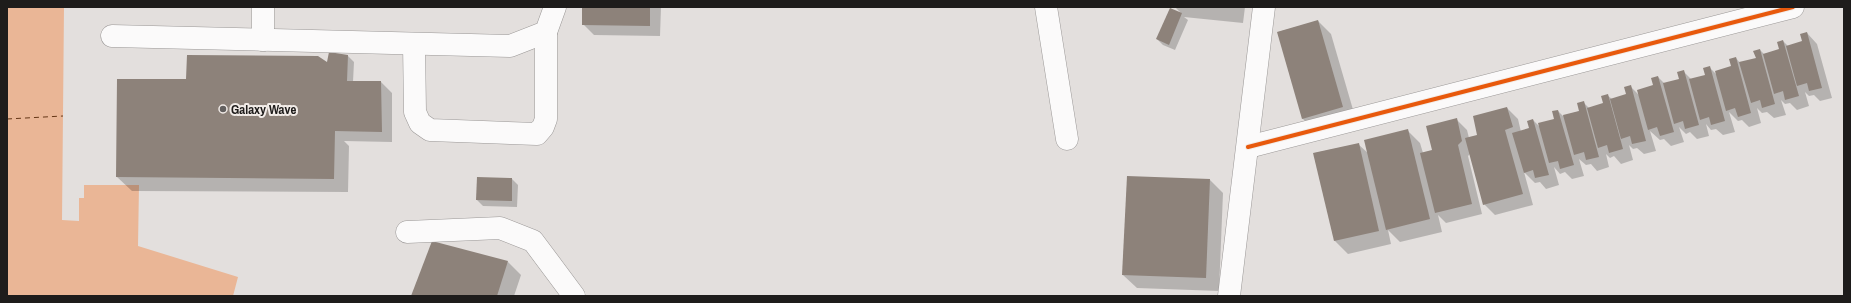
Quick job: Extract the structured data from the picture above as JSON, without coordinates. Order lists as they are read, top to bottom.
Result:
{
  "places": ["Galaxy Wave"]
}
